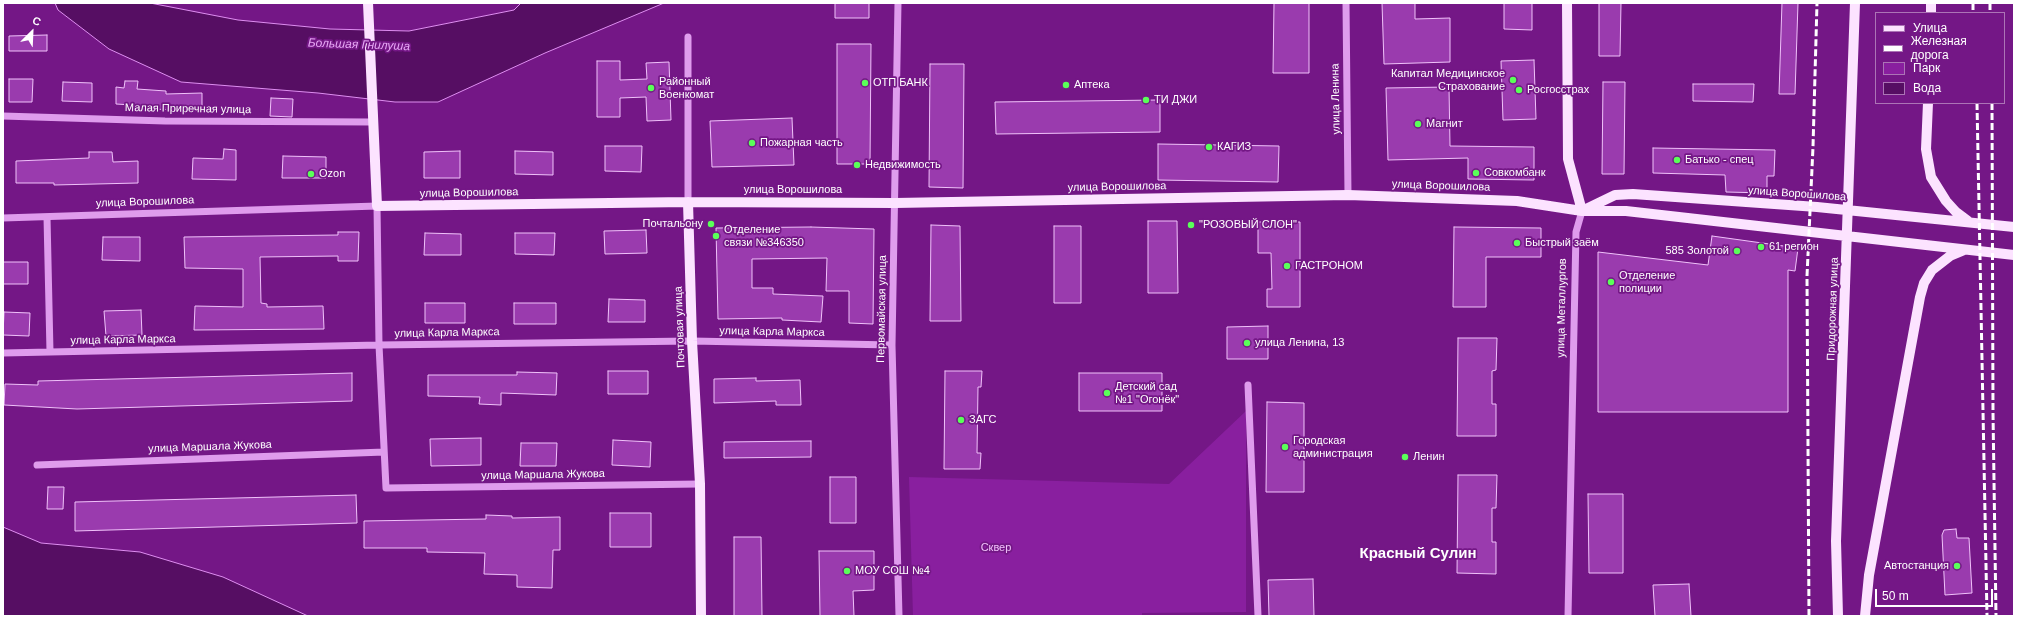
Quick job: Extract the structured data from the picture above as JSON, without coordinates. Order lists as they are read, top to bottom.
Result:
{
  "streets": {
    "main road": ["улица Ворошилова", "Придорожная улица", "Почтовая улица"],
    "street": [
      "улица Ленина",
      "Малая Приречная улица",
      "улица Металлургов",
      "Первомайская улица",
      "улица Карла Маркса",
      "улица Маршала Жукова"
    ]
  },
  "crossings": [
    ["улица Ленина", "улица Ворошилова"],
    ["улица Ворошилова", "улица Металлургов"],
    ["улица Ворошилова", "Первомайская улица"],
    ["улица Ворошилова", "Почтовая улица"],
    ["Первомайская улица", "улица Карла Маркса"],
    ["Почтовая улица", "улица Карла Маркса"],
    ["Почтовая улица", "улица Маршала Жукова"]
  ],
  "districts": ["Красный Сулин"],
  "water": ["Большая Гнилуша"],
  "parks": ["Сквер"],
  "places": [
    "Капитал Медицинское Страхование",
    "ОТП БАНК",
    "Аптека",
    "Районный Военкомат",
    "Росгосстрах",
    "ТИ ДЖИ",
    "Магнит",
    "Пожарная часть",
    "КАГИЗ",
    "Батько - спец",
    "Недвижимость",
    "Совкомбанк",
    "Ozon",
    "Почтальону",
    "\"РОЗОВЫЙ СЛОН\"",
    "Отделение связи №346350",
    "Быстрый заём",
    "61 регион",
    "585 Золотой",
    "ГАСТРОНОМ",
    "Отделение полиции",
    "улица Ленина, 13",
    "Детский сад №1 \"Огонёк\"",
    "ЗАГС",
    "Городская администрация",
    "Ленин",
    "Автостанция",
    "МОУ СОШ №4"
  ],
  "legend": [
    "Улица",
    "Железная дорога",
    "Парк",
    "Вода"
  ],
  "scale_bar": "50 m",
  "north": "top right"
}
